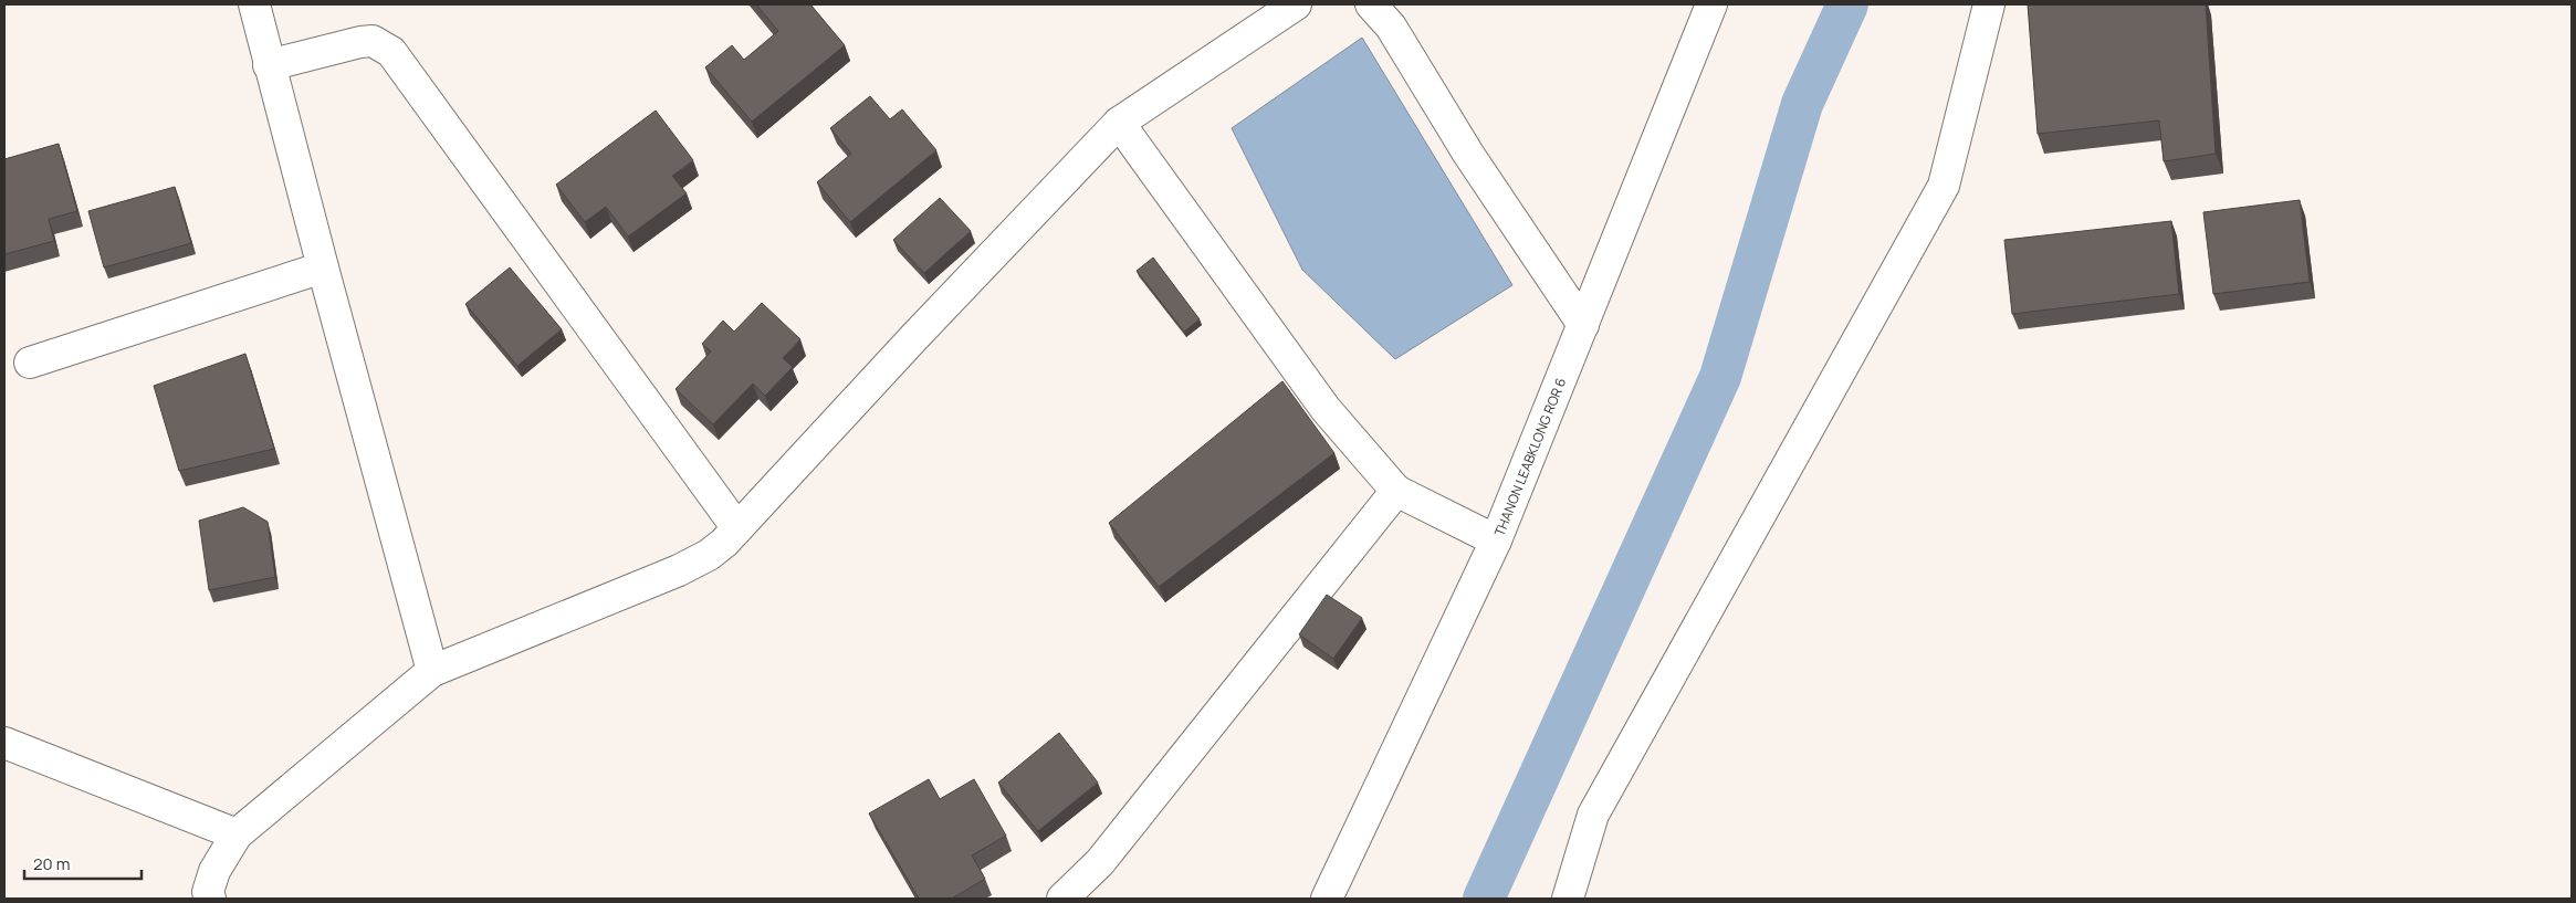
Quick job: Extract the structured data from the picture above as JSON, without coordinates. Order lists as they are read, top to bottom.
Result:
{
  "streets": {
    "street": ["THANON LEABKLONG ROR 6"]
  },
  "scale_bar": "20 m"
}
